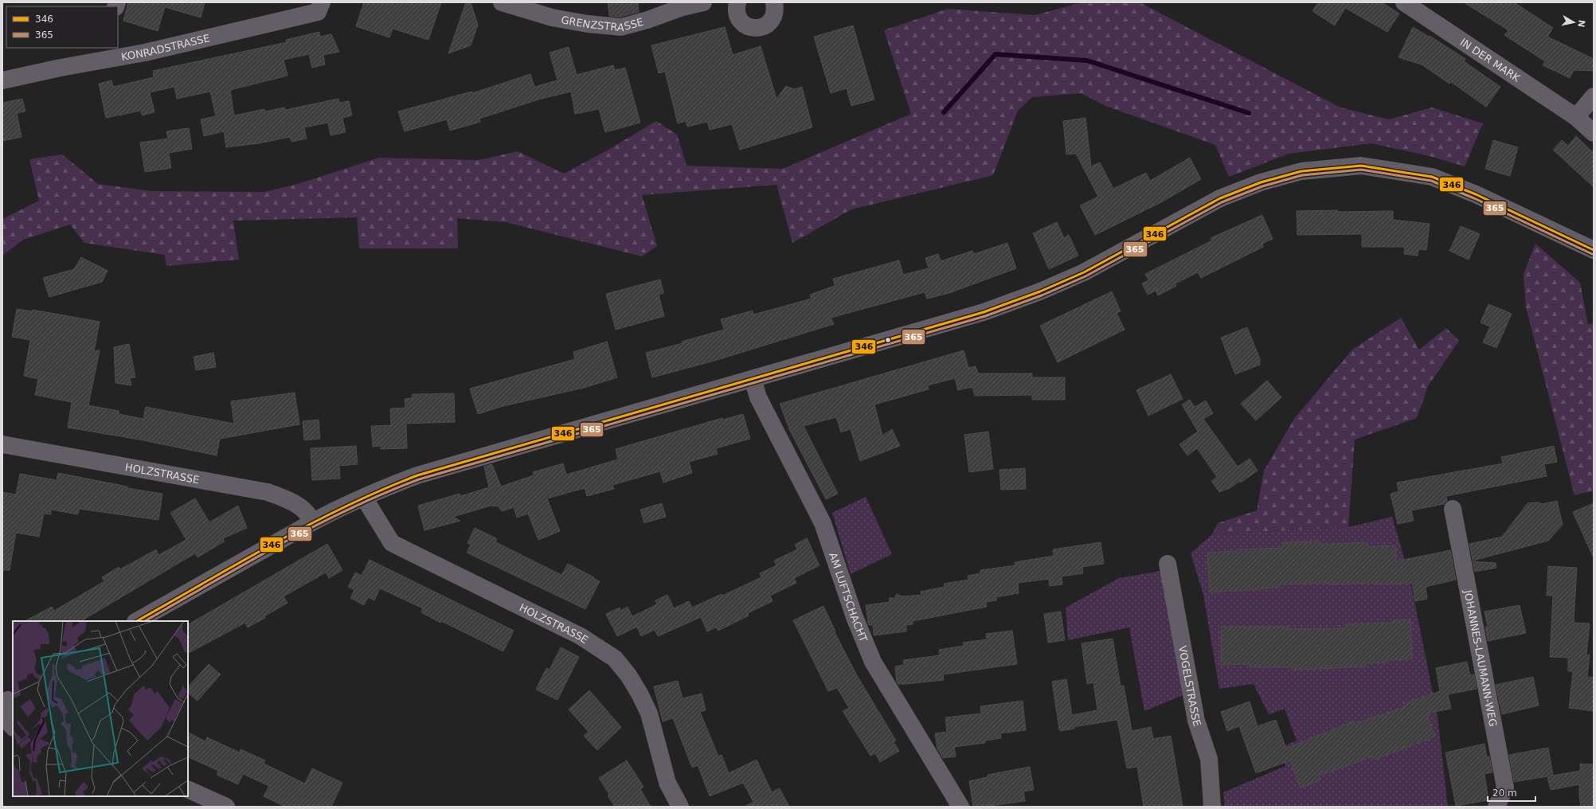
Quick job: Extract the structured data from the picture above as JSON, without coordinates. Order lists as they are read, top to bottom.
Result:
{
  "streets": {
    "street": [
      "GRENZSTRASSE",
      "KONRADSTRASSE",
      "IN DER MARK",
      "HOLZSTRASSE",
      "AM LUFTSCHACHT",
      "JOHANNES-LAUMANN-WEG",
      "VOGELSTRASSE"
    ]
  },
  "lines": ["transit line 346", "transit line 365"],
  "legend": ["346", "365"],
  "scale_bar": "20 m",
  "north": "right"
}
